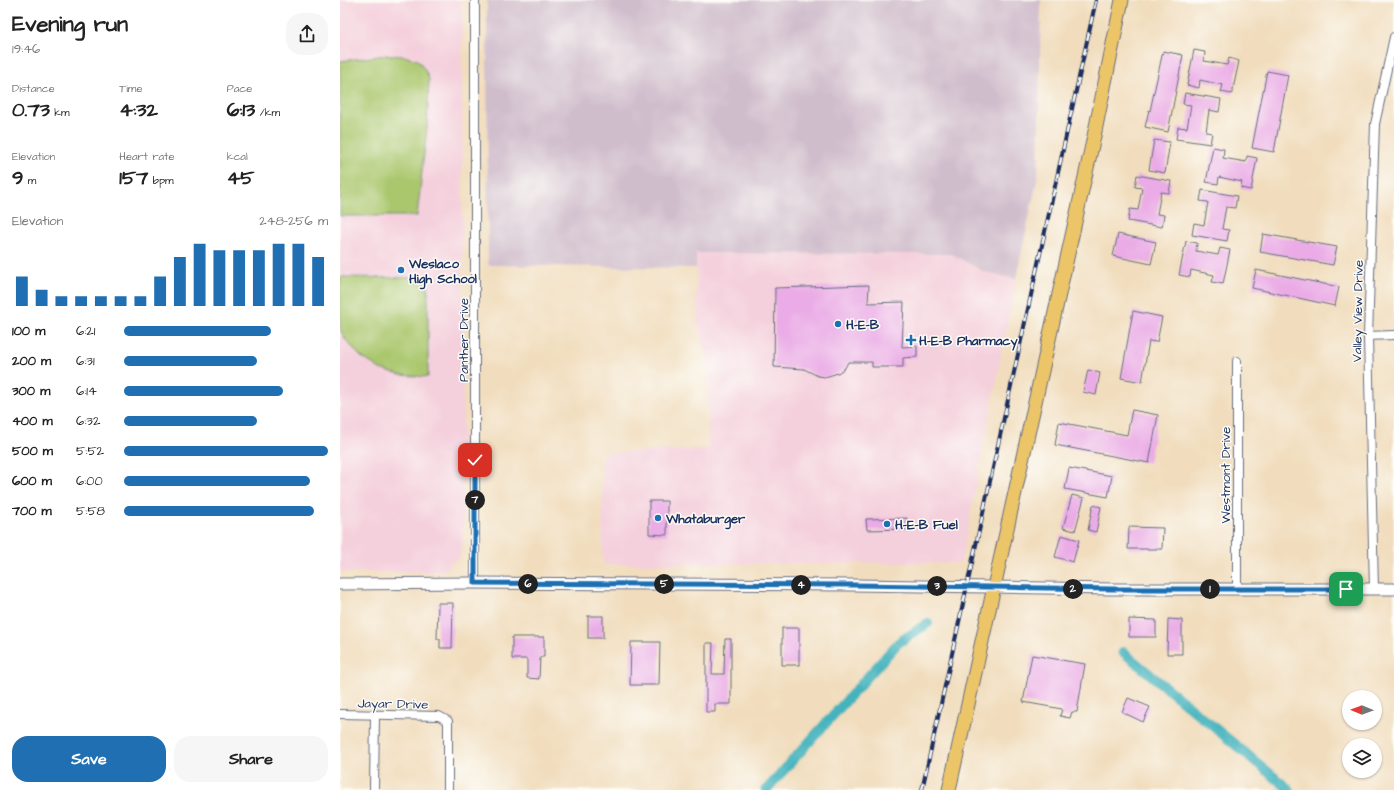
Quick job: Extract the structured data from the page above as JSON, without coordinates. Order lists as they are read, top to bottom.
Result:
{
  "streets": {
    "street": [
      "Valley View Drive",
      "Panther Drive",
      "Westmont Drive",
      "Jayar Drive"
    ]
  },
  "places": {
    "other": [
      "Weslaco High School",
      "H-E-B",
      "Whataburger",
      "H-E-B Fuel"
    ],
    "health": ["H-E-B Pharmacy"]
  },
  "north": "left",
  "page": {
    "heading": ["Evening run", "19:46"],
    "stats": [
      ["Distance", "0.73 km"],
      ["Time", "4:32"],
      ["Pace", "6:13 /km"],
      ["Elevation", "9 m"],
      ["Heart rate", "157 bpm"],
      ["kcal", "45"]
    ],
    "chart": ["Elevation", "248–256 m"],
    "list": [
      {
        "name": "100 m",
        "note": "6:21"
      },
      {
        "name": "200 m",
        "note": "6:31"
      },
      {
        "name": "300 m",
        "note": "6:14"
      },
      {
        "name": "400 m",
        "note": "6:32"
      },
      {
        "name": "500 m",
        "note": "5:52"
      },
      {
        "name": "600 m",
        "note": "6:00"
      },
      {
        "name": "700 m",
        "note": "5:58"
      }
    ],
    "pins": [
      "7",
      "5",
      "6",
      "4",
      "3",
      "1",
      "2"
    ],
    "buttons": ["Save", "Share"]
  }
}
